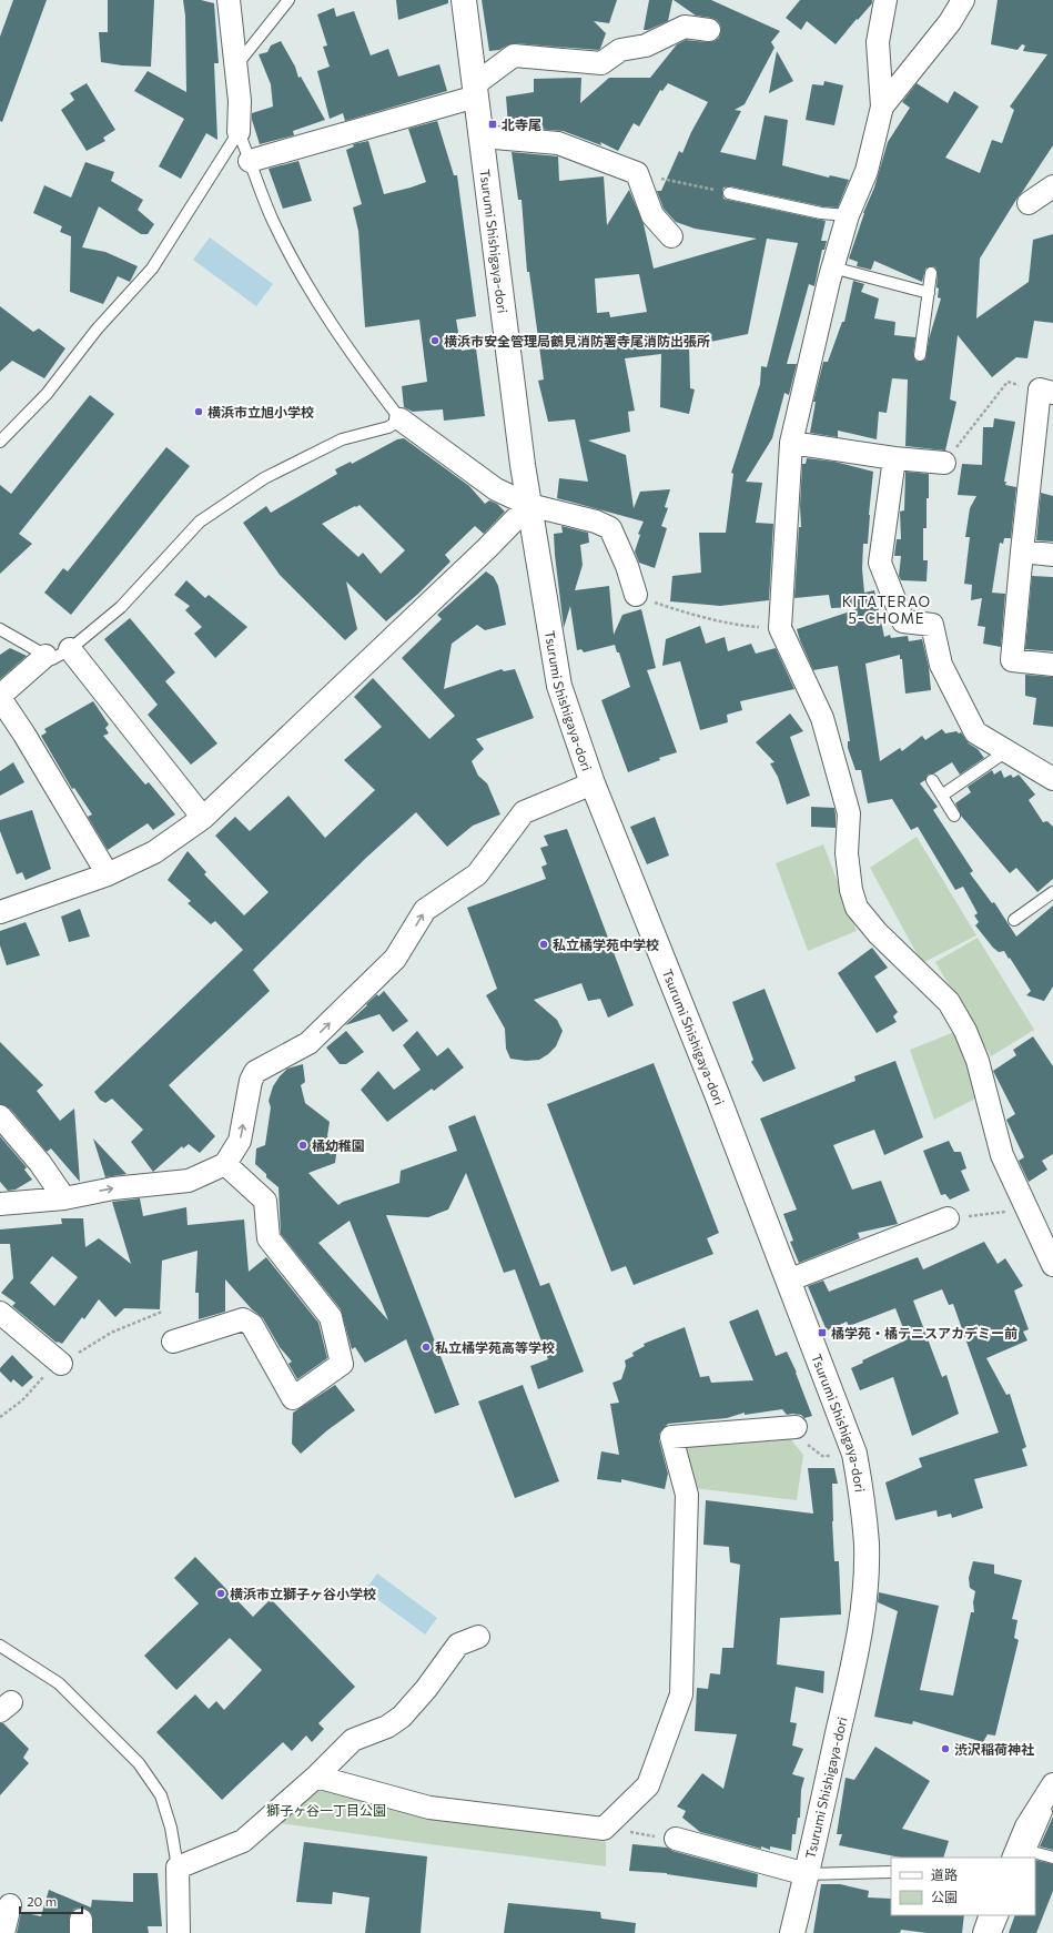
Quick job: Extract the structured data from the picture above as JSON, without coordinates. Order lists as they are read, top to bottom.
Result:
{
  "streets": {
    "street": ["Tsurumi Shishigaya-dori"]
  },
  "districts": ["KITATERAO 5-CHOME"],
  "parks": ["獅子ヶ谷一丁目公園"],
  "places": {
    "transit": ["北寺尾", "橘学苑・橘テニスアカデミー前"],
    "other": [
      "横浜市安全管理局鶴見消防署寺尾消防出張所",
      "横浜市立旭小学校",
      "私立橘学苑中学校",
      "橘幼稚園",
      "私立橘学苑高等学校",
      "横浜市立獅子ヶ谷小学校",
      "渋沢稲荷神社"
    ]
  },
  "legend": ["道路", "公園"],
  "scale_bar": "20 m"
}
